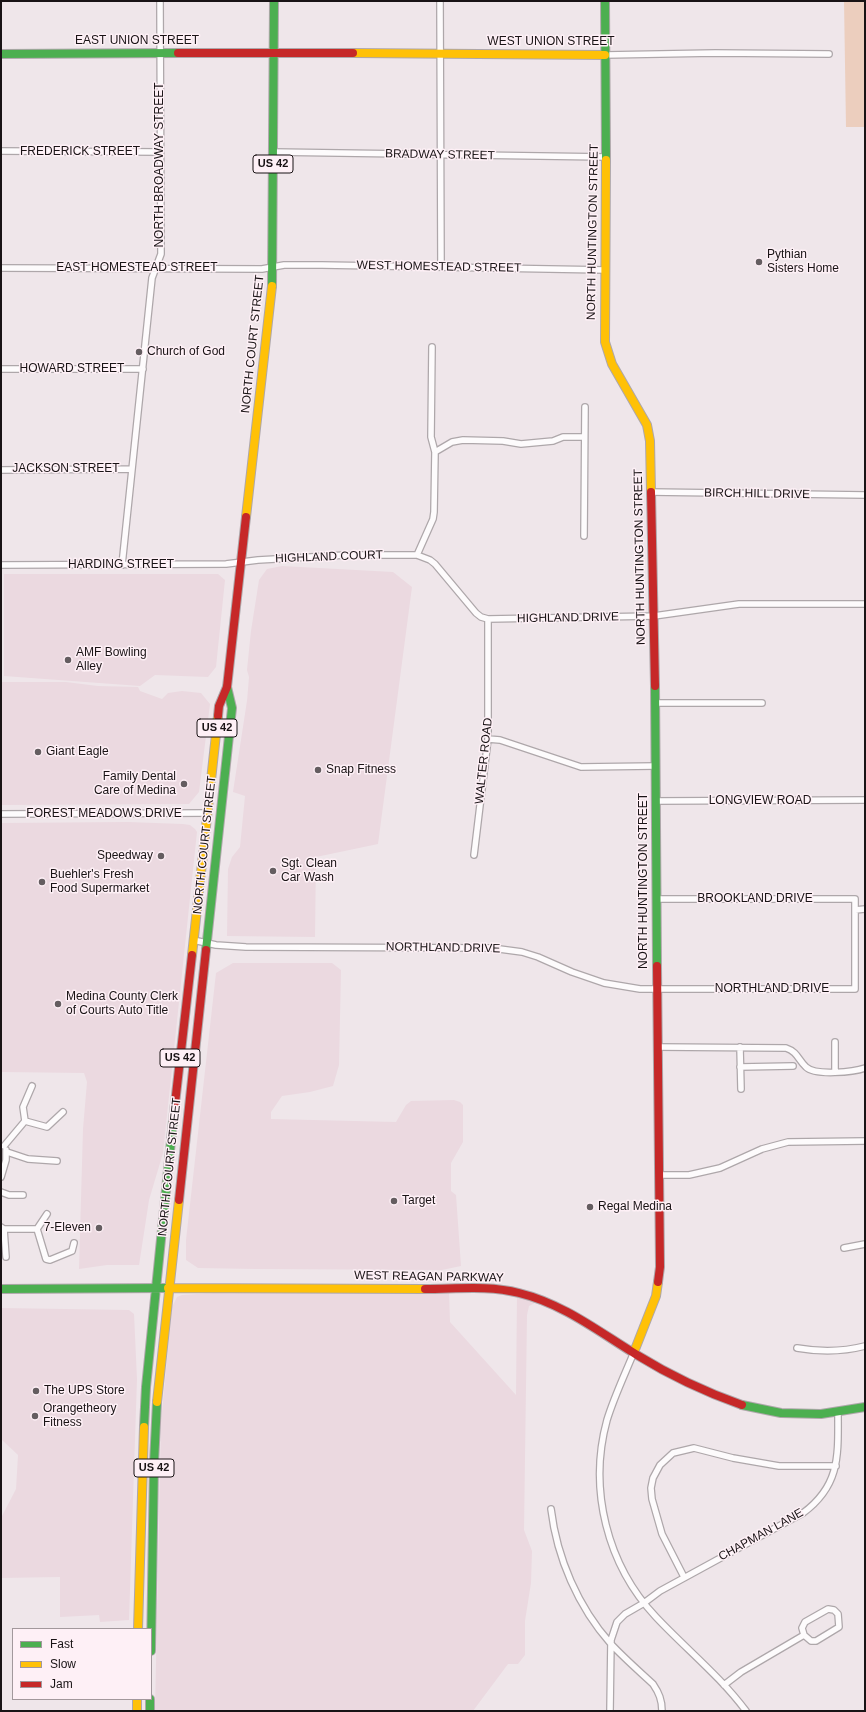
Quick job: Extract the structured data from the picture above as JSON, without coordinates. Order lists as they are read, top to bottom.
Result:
{
  "streets": {
    "street": [
      "EAST UNION STREET",
      "WEST UNION STREET",
      "FREDERICK STREET",
      "BRADWAY STREET",
      "US 42",
      "NORTH BROADWAY STREET",
      "NORTH HUNTINGTON STREET",
      "WEST HOMESTEAD STREET",
      "EAST HOMESTEAD STREET",
      "NORTH COURT STREET",
      "HOWARD STREET",
      "JACKSON STREET",
      "BIRCH HILL DRIVE",
      "HIGHLAND COURT",
      "HARDING STREET",
      "HIGHLAND DRIVE",
      "WALTER ROAD",
      "LONGVIEW ROAD",
      "FOREST MEADOWS DRIVE",
      "BROOKLAND DRIVE",
      "NORTHLAND DRIVE",
      "WEST REAGAN PARKWAY",
      "CHAPMAN LANE"
    ]
  },
  "crossings": [
    ["EAST UNION STREET", "WEST UNION STREET"],
    ["EAST UNION STREET", "NORTH BROADWAY STREET"],
    ["EAST UNION STREET", "NORTH COURT STREET"],
    ["WEST UNION STREET", "NORTH HUNTINGTON STREET"],
    ["WEST UNION STREET", "NORTH COURT STREET"],
    ["FREDERICK STREET", "NORTH BROADWAY STREET"],
    ["BRADWAY STREET", "NORTH HUNTINGTON STREET"],
    ["BRADWAY STREET", "NORTH COURT STREET"],
    ["NORTH BROADWAY STREET", "EAST HOMESTEAD STREET"],
    ["NORTH BROADWAY STREET", "HOWARD STREET"],
    ["NORTH BROADWAY STREET", "JACKSON STREET"],
    ["NORTH BROADWAY STREET", "HARDING STREET"],
    ["NORTH HUNTINGTON STREET", "WEST HOMESTEAD STREET"],
    ["NORTH HUNTINGTON STREET", "BIRCH HILL DRIVE"],
    ["NORTH HUNTINGTON STREET", "HIGHLAND DRIVE"],
    ["NORTH HUNTINGTON STREET", "LONGVIEW ROAD"],
    ["NORTH HUNTINGTON STREET", "BROOKLAND DRIVE"],
    ["NORTH HUNTINGTON STREET", "NORTHLAND DRIVE"],
    ["NORTH HUNTINGTON STREET", "WEST REAGAN PARKWAY"],
    ["NORTH HUNTINGTON STREET", "CHAPMAN LANE"],
    ["WEST HOMESTEAD STREET", "EAST HOMESTEAD STREET"],
    ["WEST HOMESTEAD STREET", "NORTH COURT STREET"],
    ["EAST HOMESTEAD STREET", "NORTH COURT STREET"],
    ["NORTH COURT STREET", "HIGHLAND COURT"],
    ["NORTH COURT STREET", "HARDING STREET"],
    ["NORTH COURT STREET", "FOREST MEADOWS DRIVE"],
    ["NORTH COURT STREET", "NORTHLAND DRIVE"],
    ["NORTH COURT STREET", "WEST REAGAN PARKWAY"],
    ["HIGHLAND COURT", "HARDING STREET"],
    ["HIGHLAND DRIVE", "WALTER ROAD"],
    ["BROOKLAND DRIVE", "NORTHLAND DRIVE"],
    ["WEST REAGAN PARKWAY", "CHAPMAN LANE"]
  ],
  "places": [
    "Pythian Sisters Home",
    "Church of God",
    "AMF Bowling Alley",
    "Giant Eagle",
    "Snap Fitness",
    "Family Dental Care of Medina",
    "Speedway",
    "Sgt. Clean Car Wash",
    "Buehler's Fresh Food Supermarket",
    "Medina County Clerk of Courts Auto Title",
    "Target",
    "Regal Medina",
    "7-Eleven",
    "The UPS Store",
    "Orangetheory Fitness"
  ],
  "legend": ["Fast", "Slow", "Jam"]
}
